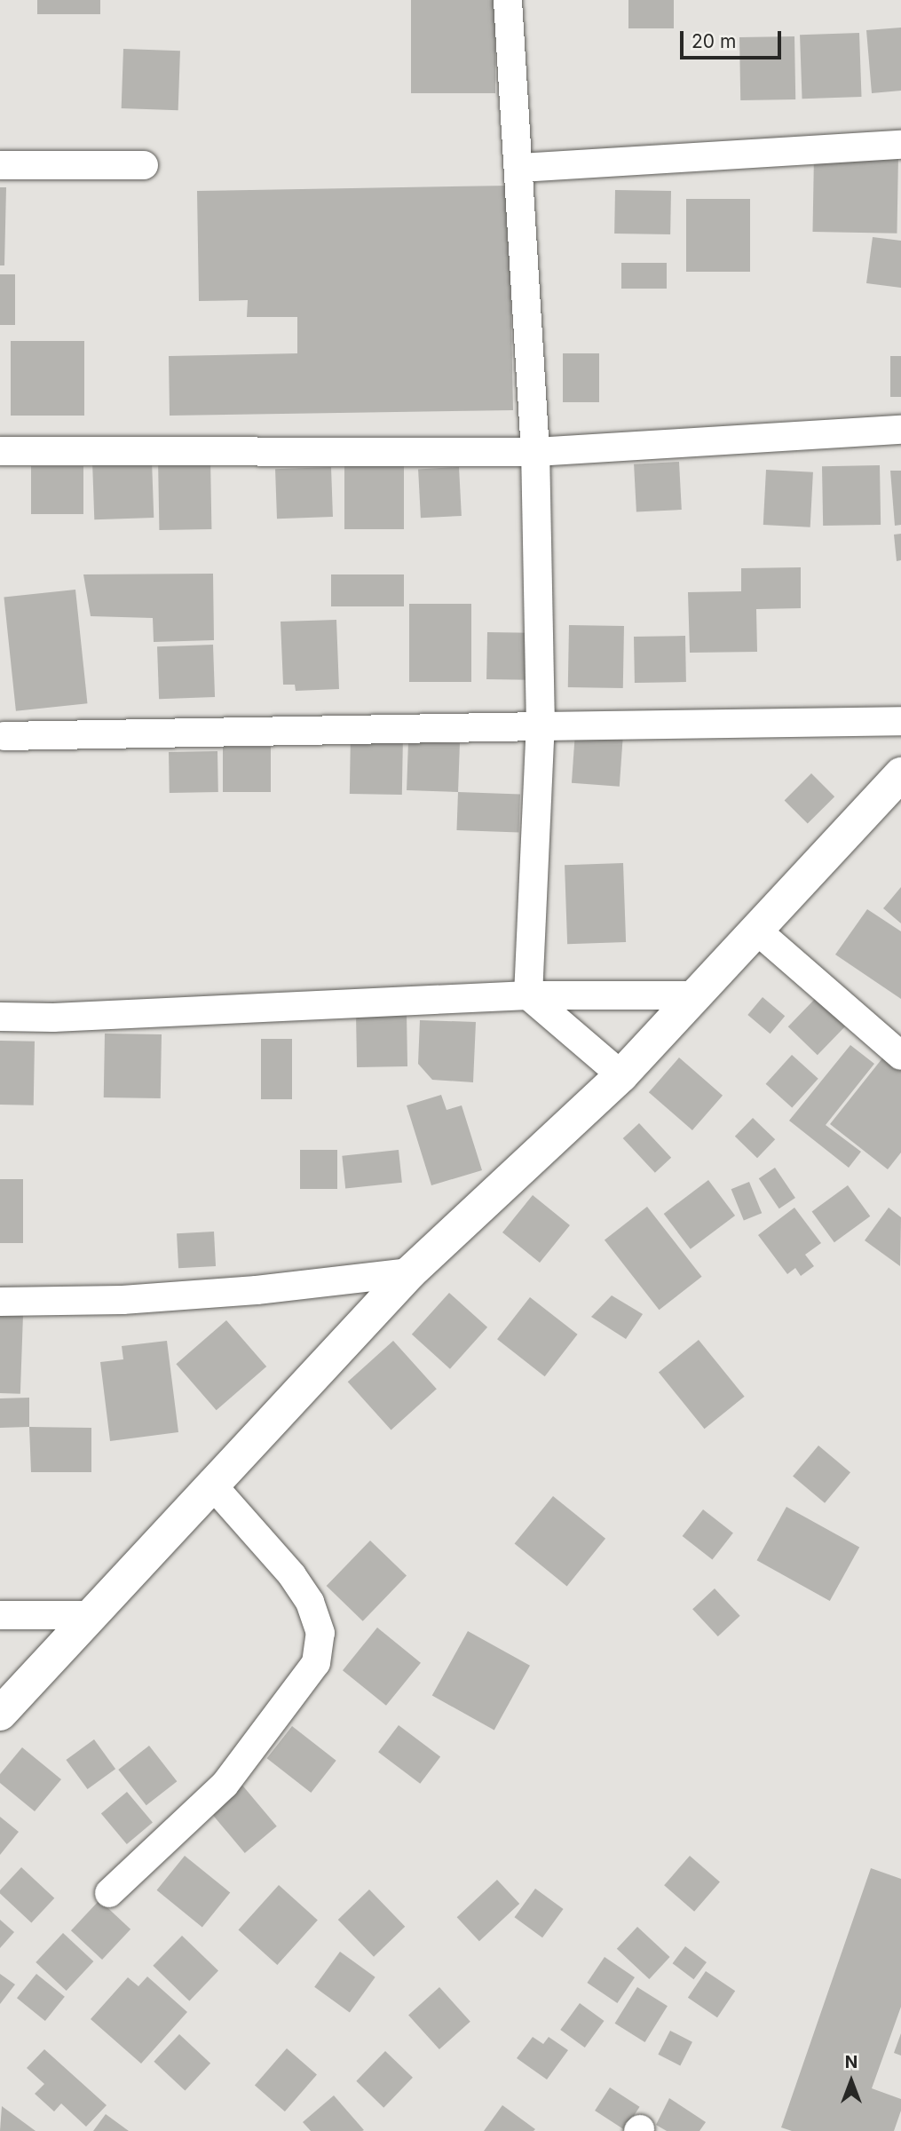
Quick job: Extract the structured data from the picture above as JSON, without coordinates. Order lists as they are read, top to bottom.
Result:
{
  "scale_bar": "20 m",
  "north": "top"
}
